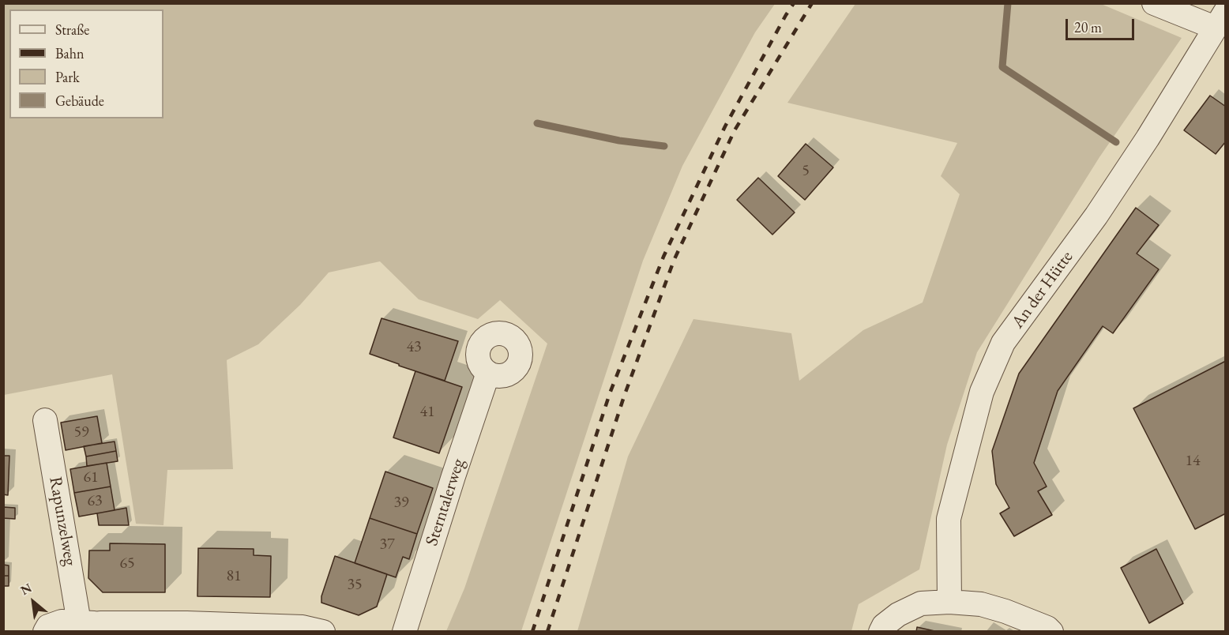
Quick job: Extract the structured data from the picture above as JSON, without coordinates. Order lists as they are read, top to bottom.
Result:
{
  "streets": {
    "street": ["An der Hütte", "Sterntalerweg", "Rapunzelweg"]
  },
  "house_numbers": [
    "5",
    "43",
    "41",
    "59",
    "14",
    "61",
    "63",
    "39",
    "37",
    "65",
    "81",
    "35"
  ],
  "legend": [
    "Straße",
    "Bahn",
    "Park",
    "Gebäude"
  ],
  "scale_bar": "20 m",
  "north": "top left"
}
